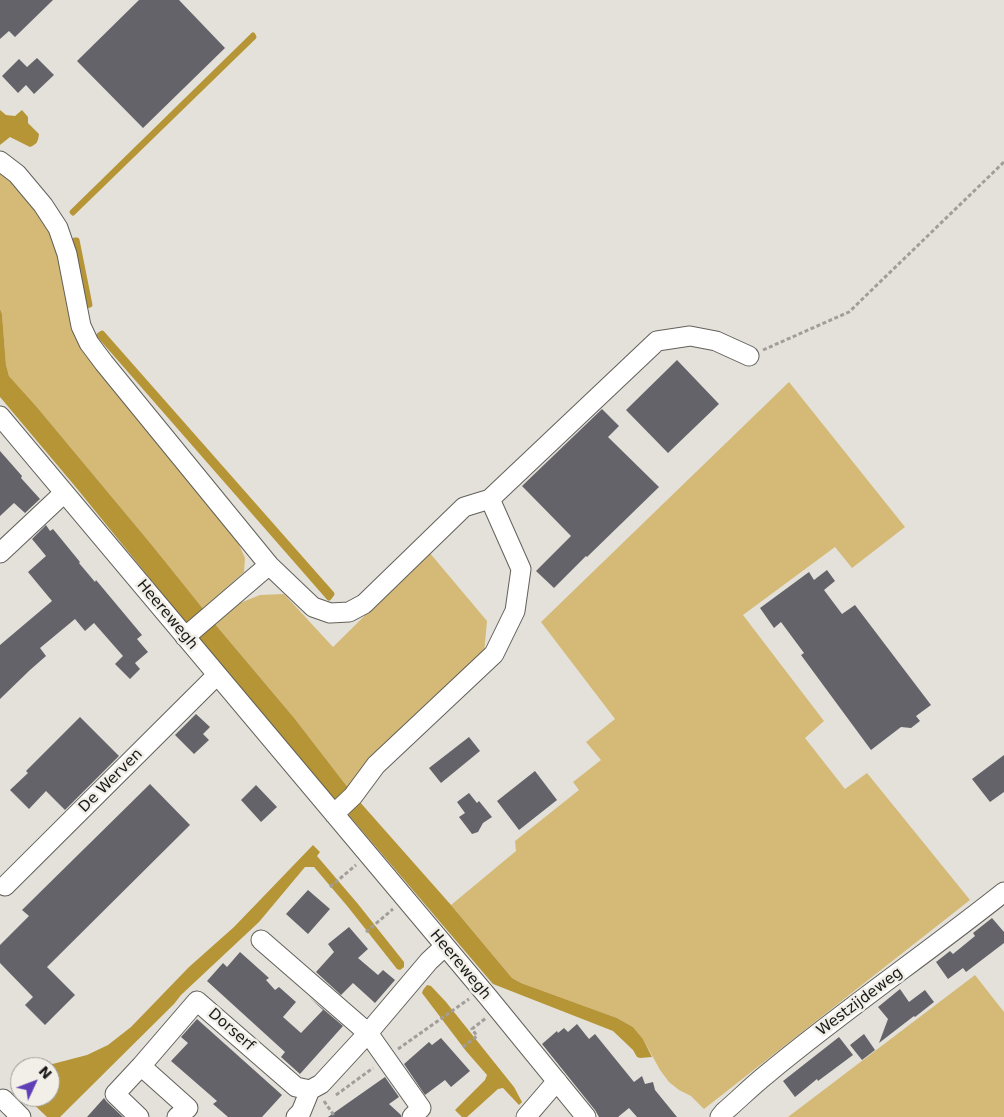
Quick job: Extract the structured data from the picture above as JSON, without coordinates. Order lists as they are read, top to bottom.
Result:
{
  "streets": {
    "street": [
      "Heerewegh",
      "De Werven",
      "Westzijdeweg",
      "Dorserf"
    ]
  },
  "crossings": [
    ["Heerewegh", "De Werven"]
  ],
  "north": "top right"
}
